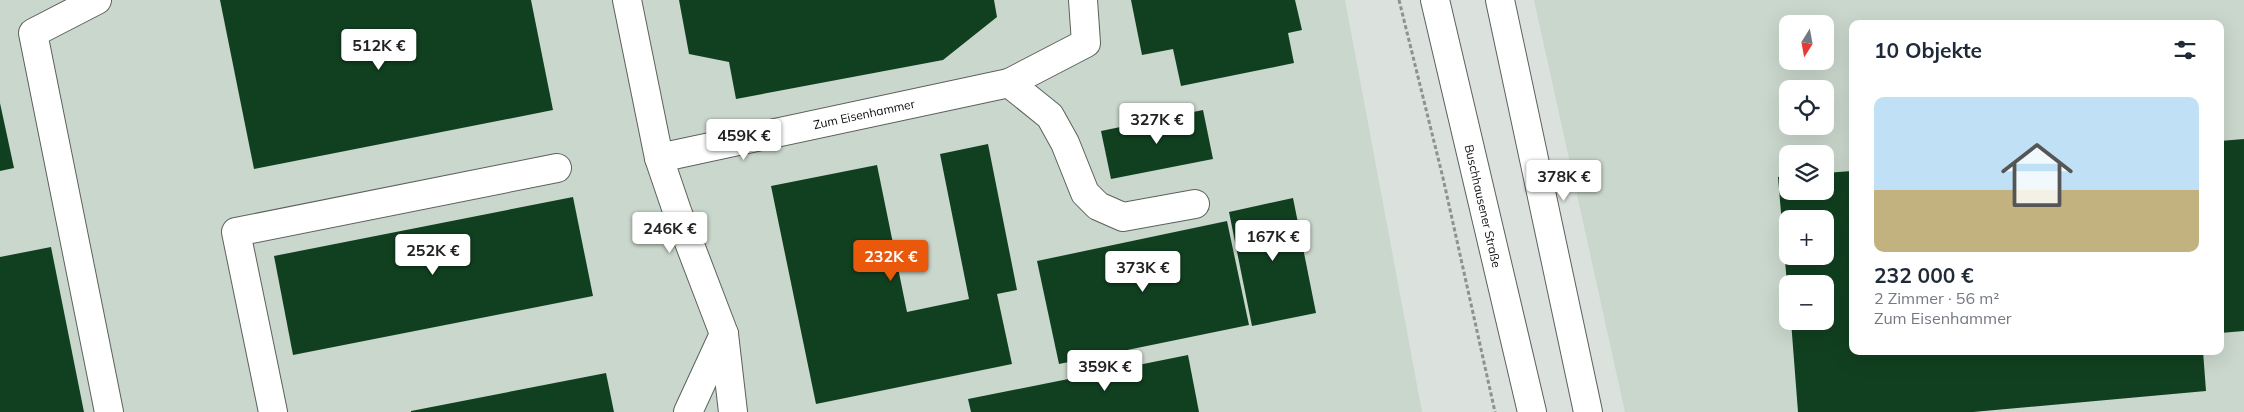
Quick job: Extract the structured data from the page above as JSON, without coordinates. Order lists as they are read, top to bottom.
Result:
{
  "streets": {
    "main road": ["Zum Eisenhammer", "Buschhausener Straße"]
  },
  "north": "bottom",
  "page": {
    "map_buttons": ["+", "−"],
    "heading": "10 Objekte",
    "price": [
      "512K €",
      "327K €",
      "459K €",
      "378K €",
      "246K €",
      "167K €",
      "252K €",
      "232K €",
      "373K €",
      "359K €"
    ],
    "list": [
      {
        "name": "232 000 €",
        "note": "2 Zimmer · 56 m² · Zum Eisenhammer"
      }
    ]
  }
}
